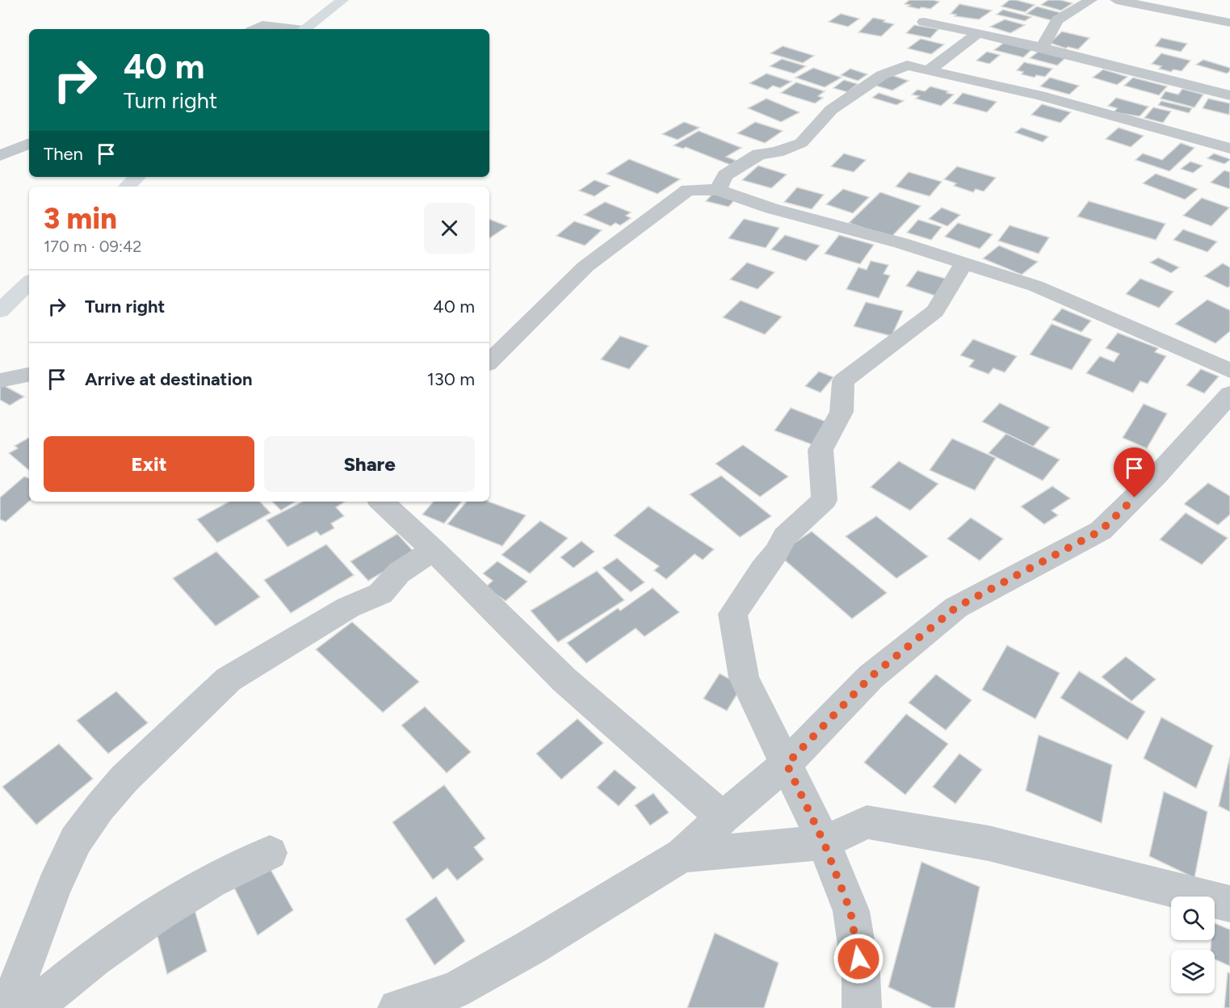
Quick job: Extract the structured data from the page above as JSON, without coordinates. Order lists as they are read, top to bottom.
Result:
{
  "page": {
    "turn": ["40 m", "Turn right"],
    "then": "Then",
    "heading": ["3 min", "170 m · 09:42"],
    "list": [
      {
        "name": "Turn right",
        "value": "40 m"
      },
      {
        "name": "Arrive at destination",
        "value": "130 m"
      }
    ],
    "buttons": ["Exit", "Share"]
  }
}
